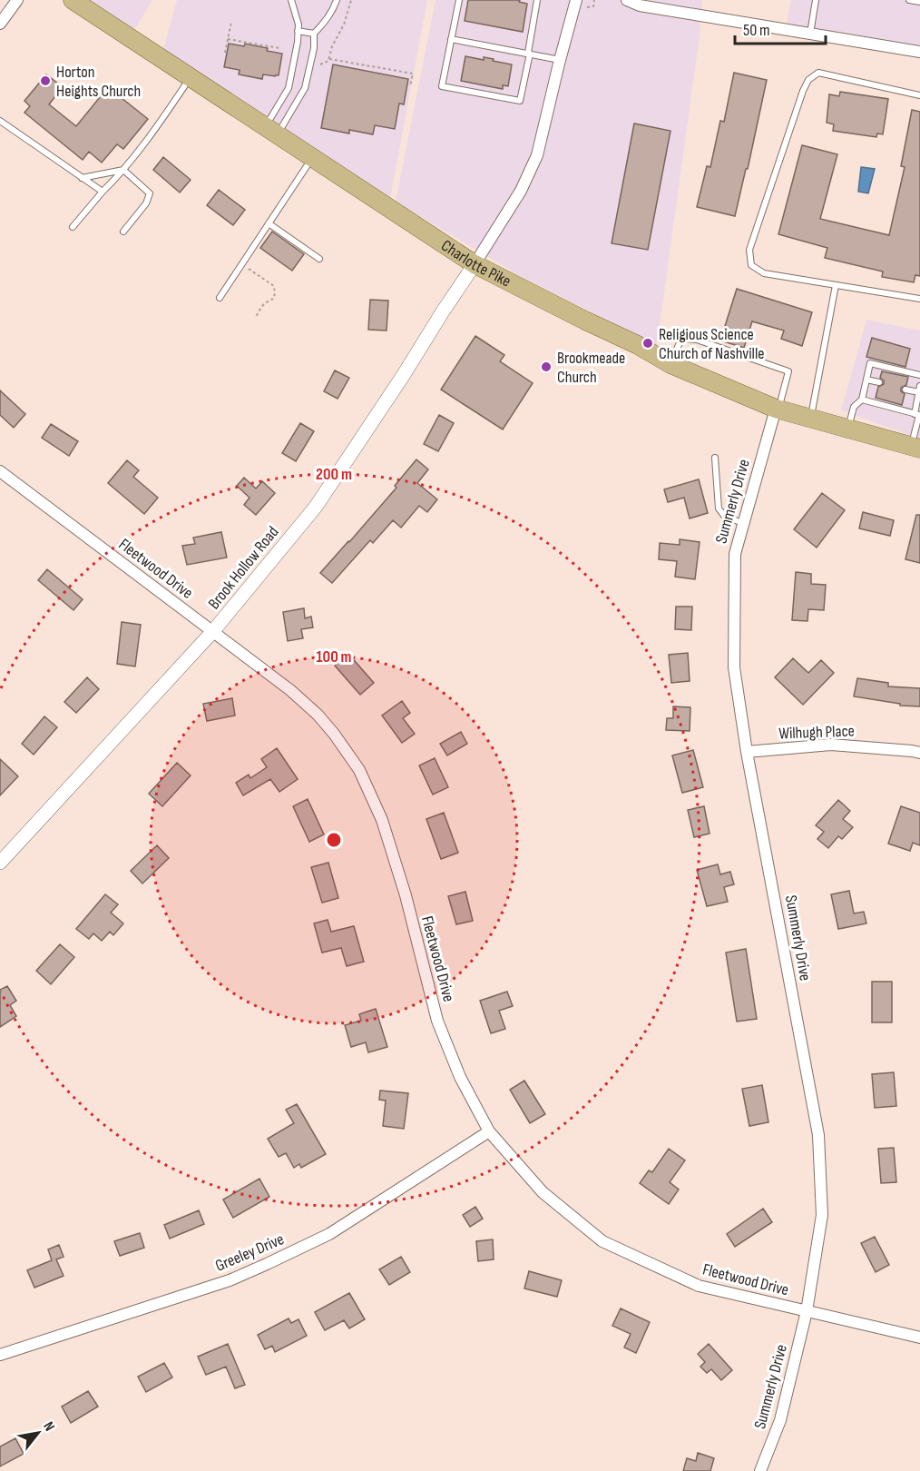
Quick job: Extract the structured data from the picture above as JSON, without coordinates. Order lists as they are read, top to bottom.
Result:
{
  "streets": {
    "main road": ["Charlotte Pike"],
    "street": [
      "Summerly Drive",
      "Brook Hollow Road",
      "Fleetwood Drive",
      "Wilhugh Place",
      "Greeley Drive"
    ]
  },
  "crossings": [
    ["Charlotte Pike", "Summerly Drive"],
    ["Charlotte Pike", "Brook Hollow Road"],
    ["Summerly Drive", "Fleetwood Drive"],
    ["Summerly Drive", "Wilhugh Place"],
    ["Brook Hollow Road", "Fleetwood Drive"],
    ["Fleetwood Drive", "Greeley Drive"]
  ],
  "places": ["Horton Heights Church", "Religious Science Church of Nashville", "Brookmeade Church"],
  "scale_bar": "50 m",
  "north": "top right",
  "rings": ["200 m", "100 m"]
}
